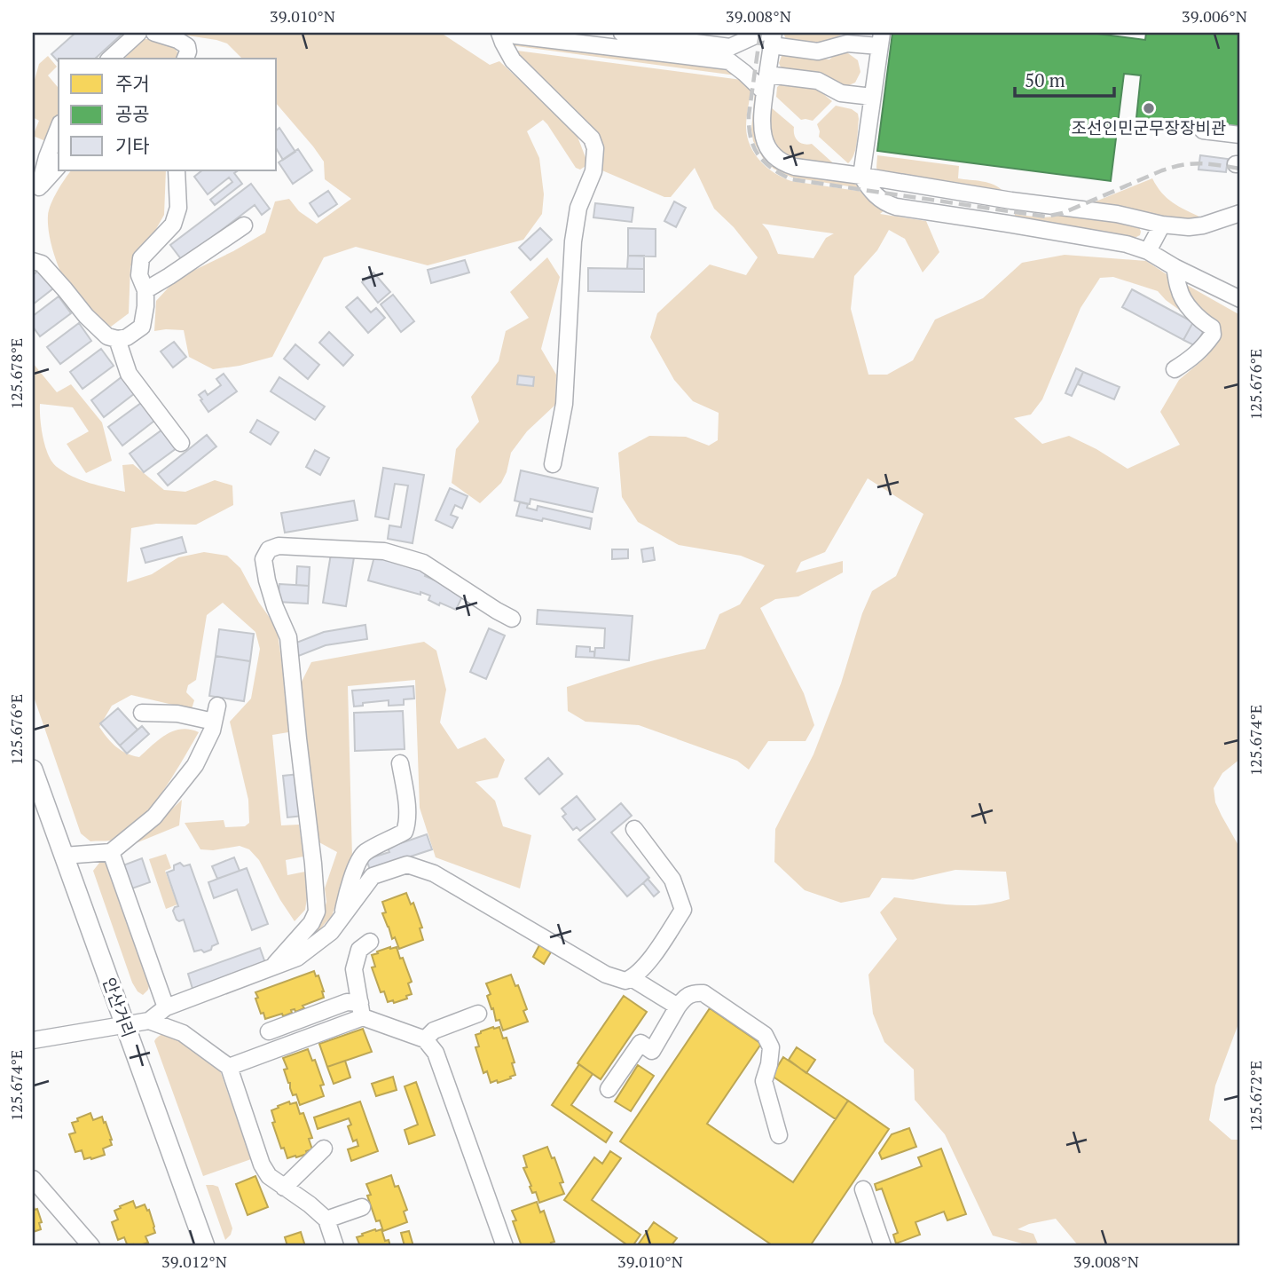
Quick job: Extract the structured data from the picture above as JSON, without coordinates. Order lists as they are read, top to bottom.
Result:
{
  "streets": {
    "main road": ["안산거리"]
  },
  "places": ["조선인민군무장장비관"],
  "legend": ["주거", "공공", "기타"],
  "scale_bar": "50 m",
  "coordinates": [
    "39.010°N",
    "39.008°N",
    "39.006°N",
    "125.678°E",
    "125.676°E",
    "125.674°E",
    "125.672°E",
    "39.012°N"
  ]
}
